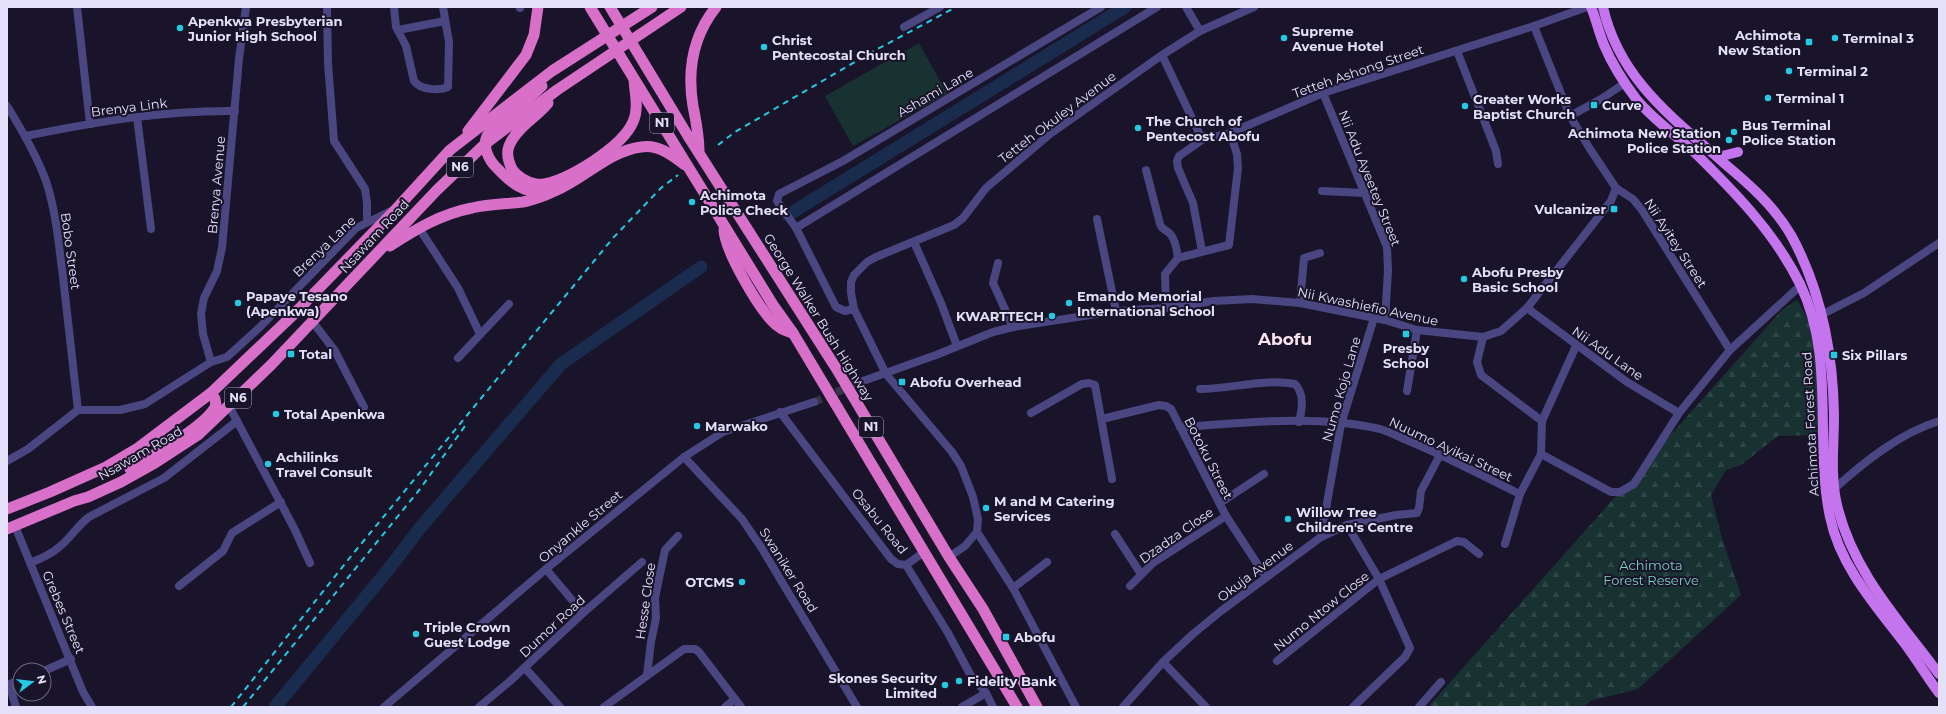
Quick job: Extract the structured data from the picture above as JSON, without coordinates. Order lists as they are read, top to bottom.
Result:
{
  "streets": {
    "highway": [
      "N1",
      "N6",
      "Nsawam Road",
      "George Walker Bush Highway"
    ],
    "main road": ["Achimota Forest Road"],
    "street": [
      "Tetteh Ashong Street",
      "Ashami Lane",
      "Brenya Link",
      "Tetteh Okuley Avenue",
      "Nii Adu Ayeetey Street",
      "Brenya Avenue",
      "Nii Ayitey Street",
      "Brenya Lane",
      "Bobo Street",
      "Nii Kwashiefio Avenue",
      "Nii Adu Lane",
      "Numo Kojo Lane",
      "Nuumo Ayikai Street",
      "Botoku Street",
      "Osabu Road",
      "Onyankle Street",
      "Dzadza Close",
      "Swaniker Road",
      "Okuja Avenue",
      "Hesse Close",
      "Numo Ntow Close",
      "Grebes Street",
      "Dumor Road"
    ]
  },
  "crossings": [
    ["Tetteh Ashong Street", "Nii Adu Ayeetey Street"],
    ["Tetteh Ashong Street", "Nii Ayitey Street"],
    ["Brenya Link", "Brenya Avenue"],
    ["Brenya Link", "Bobo Street"],
    ["Tetteh Okuley Avenue", "Nii Kwashiefio Avenue"],
    ["Nii Adu Ayeetey Street", "Nii Kwashiefio Avenue"],
    ["Brenya Avenue", "Brenya Lane"],
    ["Nsawam Road", "Grebes Street"],
    ["Nii Ayitey Street", "Nii Kwashiefio Avenue"],
    ["Brenya Lane", "Bobo Street"],
    ["Nii Kwashiefio Avenue", "Nii Adu Lane"],
    ["Nii Kwashiefio Avenue", "Numo Kojo Lane"],
    ["Numo Kojo Lane", "Nuumo Ayikai Street"],
    ["Numo Kojo Lane", "Okuja Avenue"],
    ["Nuumo Ayikai Street", "Botoku Street"],
    ["Nuumo Ayikai Street", "Okuja Avenue"],
    ["Botoku Street", "Dzadza Close"],
    ["Botoku Street", "Okuja Avenue"],
    ["Osabu Road", "Onyankle Street"],
    ["Onyankle Street", "Swaniker Road"]
  ],
  "districts": ["Abofu"],
  "parks": ["Achimota Forest Reserve"],
  "places": {
    "other": [
      "Apenkwa Presbyterian Junior High School",
      "Supreme Avenue Hotel",
      "Terminal 3",
      "Christ Pentecostal Church",
      "Terminal 2",
      "Terminal 1",
      "Greater Works Baptist Church",
      "The Church of Pentecost Abofu",
      "Bus Terminal Police Station",
      "Achimota New Station Police Station",
      "Achimota Police Check",
      "Abofu Presby Basic School",
      "Papaye Tesano (Apenkwa)",
      "Emando Memorial International School",
      "KWARTTECH",
      "Total Apenkwa",
      "Marwako",
      "Achilinks Travel Consult",
      "M and M Catering Services",
      "Willow Tree Children's Centre",
      "OTCMS",
      "Triple Crown Guest Lodge",
      "Fidelity Bank",
      "Skones Security Limited"
    ],
    "transit": [
      "Achimota New Station",
      "Curve",
      "Vulcanizer",
      "Presby School",
      "Total",
      "Six Pillars",
      "Abofu Overhead",
      "Abofu"
    ]
  },
  "north": "right"
}
